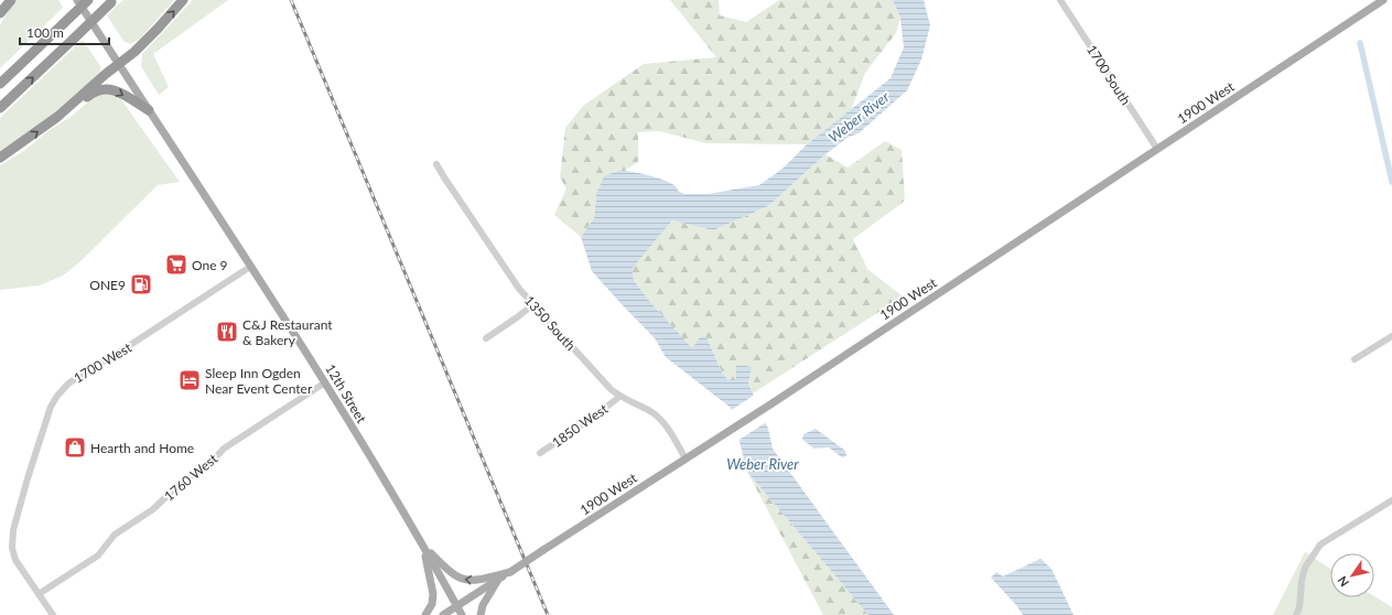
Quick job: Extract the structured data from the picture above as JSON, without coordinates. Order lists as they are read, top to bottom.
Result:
{
  "streets": {
    "main road": ["1900 West", "12th Street"],
    "street": [
      "1700 South",
      "1350 South",
      "1700 West",
      "1850 West",
      "1760 West"
    ]
  },
  "crossings": [
    ["1700 South", "1900 West"],
    ["1900 West", "1350 South"],
    ["1900 West", "12th Street"],
    ["1350 South", "1850 West"],
    ["1700 West", "12th Street"],
    ["1700 West", "1760 West"],
    ["12th Street", "1760 West"]
  ],
  "water": ["Weber River"],
  "places": {
    "supermarket": ["One 9"],
    "fuel station": ["ONE9"],
    "restaurant": ["C&J Restaurant & Bakery"],
    "hotel": ["Sleep Inn Ogden Near Event Center"],
    "shop": ["Hearth and Home"]
  },
  "scale_bar": "100 m",
  "north": "bottom left"
}
